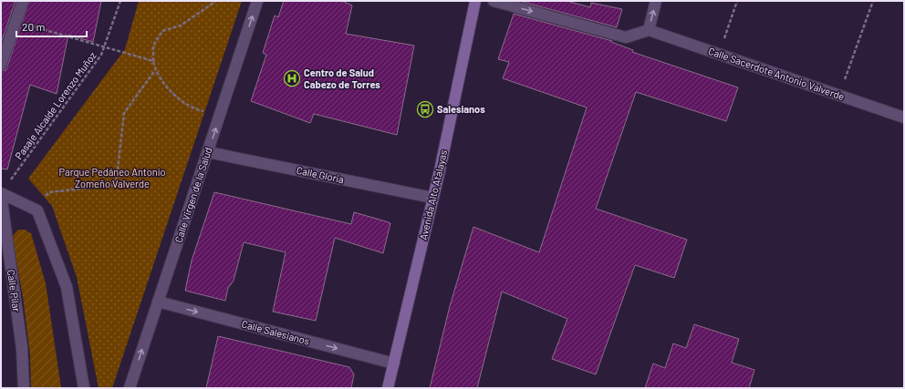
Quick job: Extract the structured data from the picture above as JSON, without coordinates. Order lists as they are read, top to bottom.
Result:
{
  "streets": {
    "main road": ["Avenida Alto Atalayas"],
    "street": [
      "Calle Sacerdote Antonio Valverde",
      "Calle Gloria",
      "Calle Virgen de la Salud",
      "Calle Pilar",
      "Calle Salesianos"
    ],
    "path": ["Pasaje Alcalde Lorenzo Muñoz"]
  },
  "crossings": [
    ["Calle Gloria", "Calle Virgen de la Salud"],
    ["Calle Gloria", "Avenida Alto Atalayas"],
    ["Calle Virgen de la Salud", "Calle Salesianos"],
    ["Avenida Alto Atalayas", "Calle Salesianos"]
  ],
  "one_way": ["Calle Virgen de la Salud", "Calle Salesianos"],
  "parks": ["Parque Pedáneo Antonio Zomeño Valverde"],
  "places": {
    "hospital": ["Centro de Salud Cabezo de Torres"],
    "bus stop": ["Salesianos"]
  },
  "scale_bar": "20 m"
}
